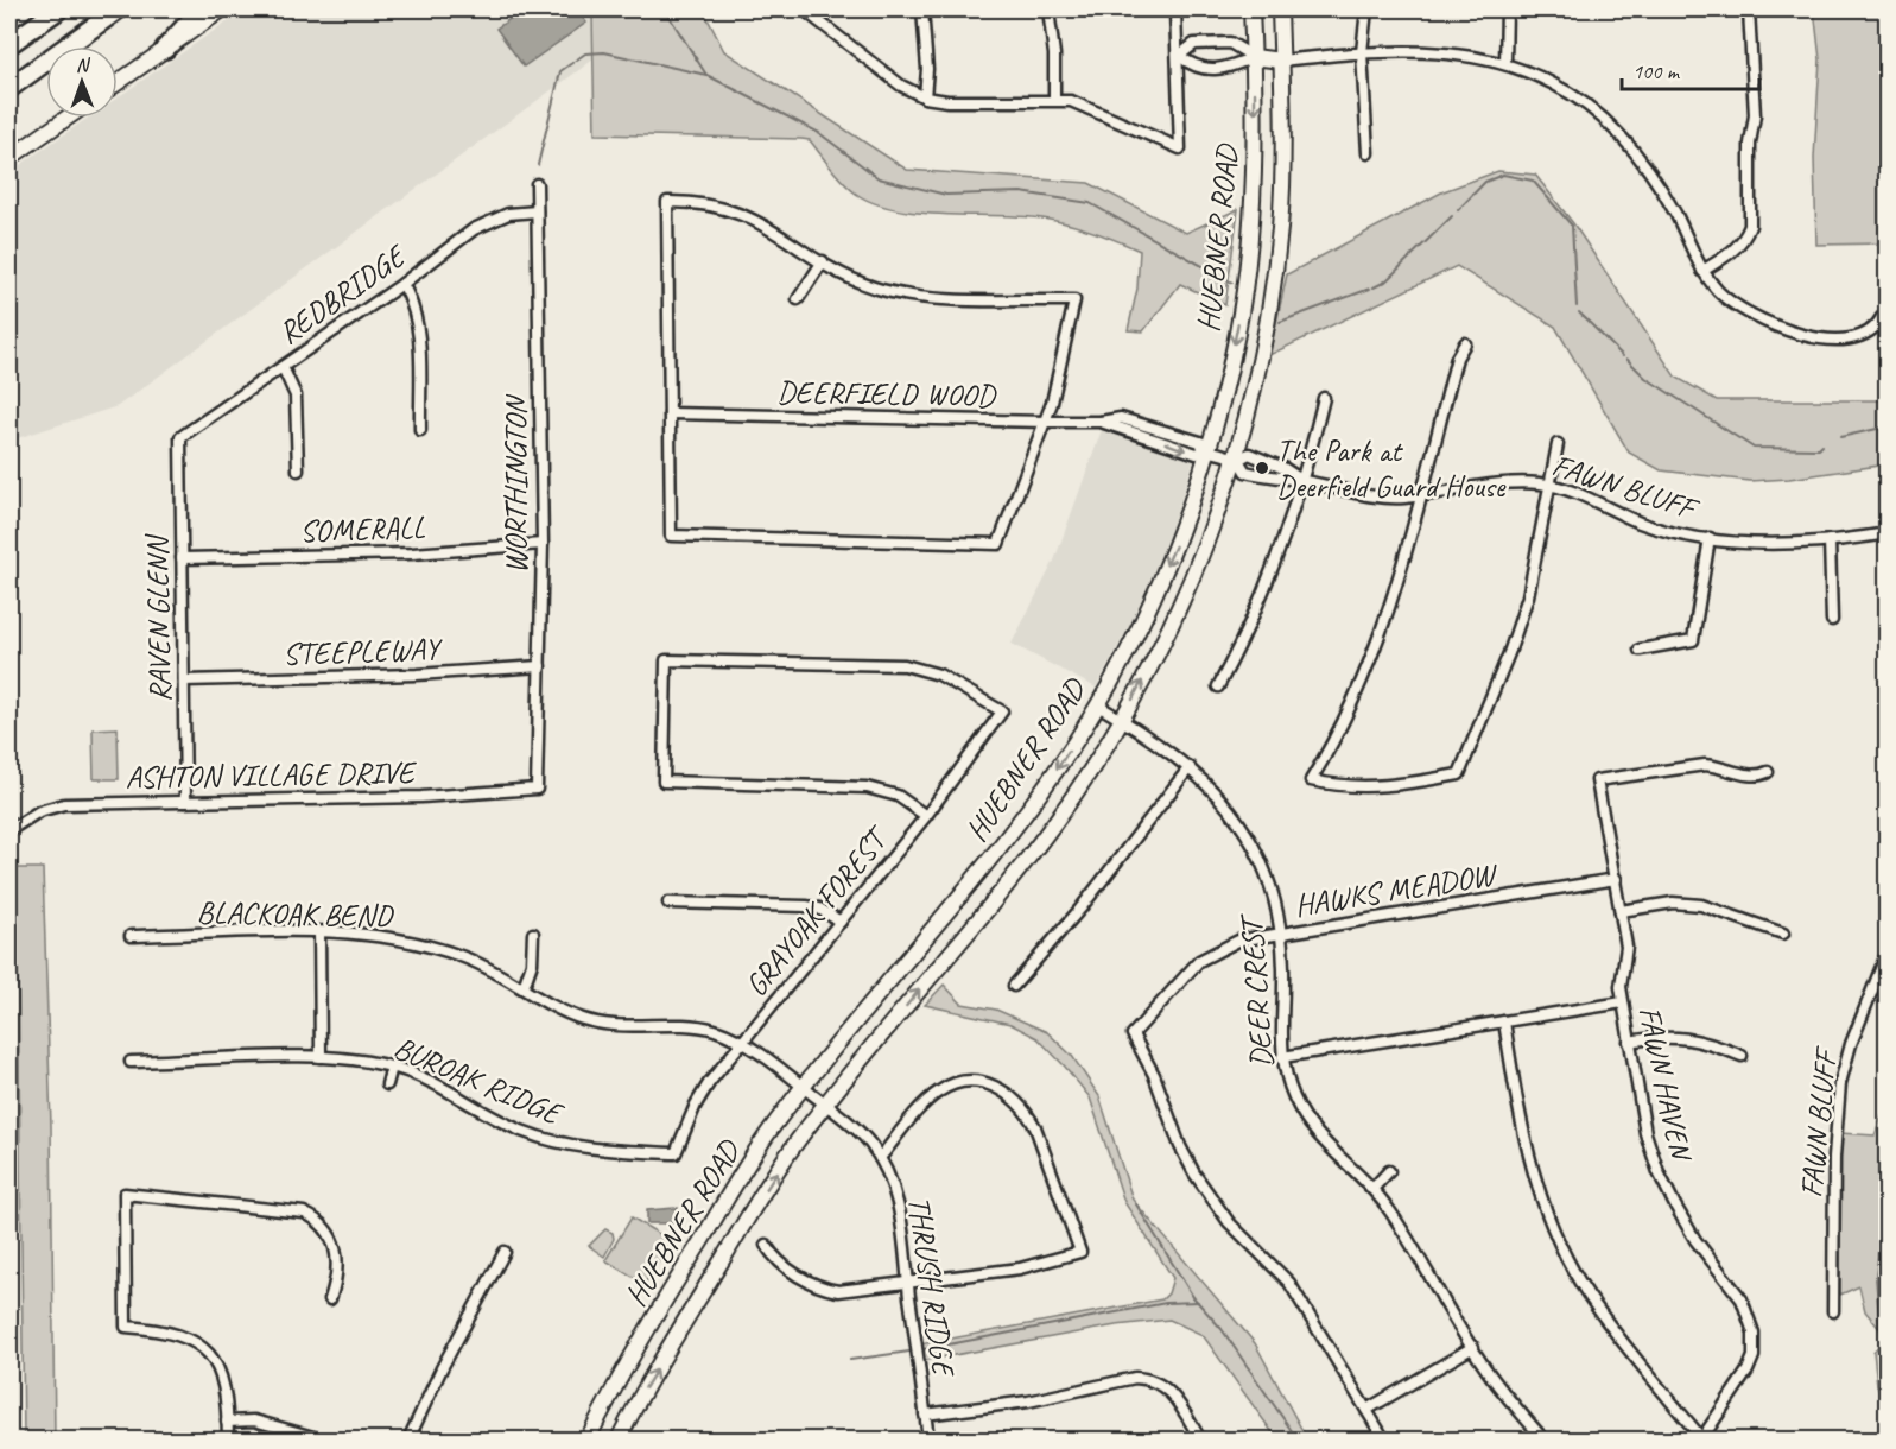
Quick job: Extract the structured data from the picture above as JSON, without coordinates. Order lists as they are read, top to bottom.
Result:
{
  "streets": {
    "main road": ["HUEBNER ROAD"],
    "street": [
      "REDBRIDGE",
      "DEERFIELD WOOD",
      "WORTHINGTON",
      "FAWN BLUFF",
      "SOMERALL",
      "RAVEN GLENN",
      "STEEPLEWAY",
      "ASHTON VILLAGE DRIVE",
      "HAWKS MEADOW",
      "BLACKOAK BEND",
      "GRAYOAK FOREST",
      "DEER CREST",
      "BUROAK RIDGE",
      "FAWN HAVEN",
      "THRUSH RIDGE"
    ]
  },
  "crossings": [
    ["HUEBNER ROAD", "DEERFIELD WOOD"],
    ["HUEBNER ROAD", "FAWN BLUFF"],
    ["HUEBNER ROAD", "BLACKOAK BEND"],
    ["HUEBNER ROAD", "DEER CREST"],
    ["HUEBNER ROAD", "THRUSH RIDGE"],
    ["REDBRIDGE", "WORTHINGTON"],
    ["REDBRIDGE", "RAVEN GLENN"],
    ["DEERFIELD WOOD", "FAWN BLUFF"],
    ["WORTHINGTON", "SOMERALL"],
    ["WORTHINGTON", "STEEPLEWAY"],
    ["WORTHINGTON", "ASHTON VILLAGE DRIVE"],
    ["SOMERALL", "RAVEN GLENN"],
    ["RAVEN GLENN", "STEEPLEWAY"],
    ["RAVEN GLENN", "ASHTON VILLAGE DRIVE"],
    ["HAWKS MEADOW", "DEER CREST"],
    ["HAWKS MEADOW", "FAWN HAVEN"],
    ["BLACKOAK BEND", "GRAYOAK FOREST"],
    ["BLACKOAK BEND", "THRUSH RIDGE"],
    ["GRAYOAK FOREST", "BUROAK RIDGE"]
  ],
  "places": ["The Park at Deerfield Guard House"],
  "scale_bar": "100 m",
  "north": "top"
}
